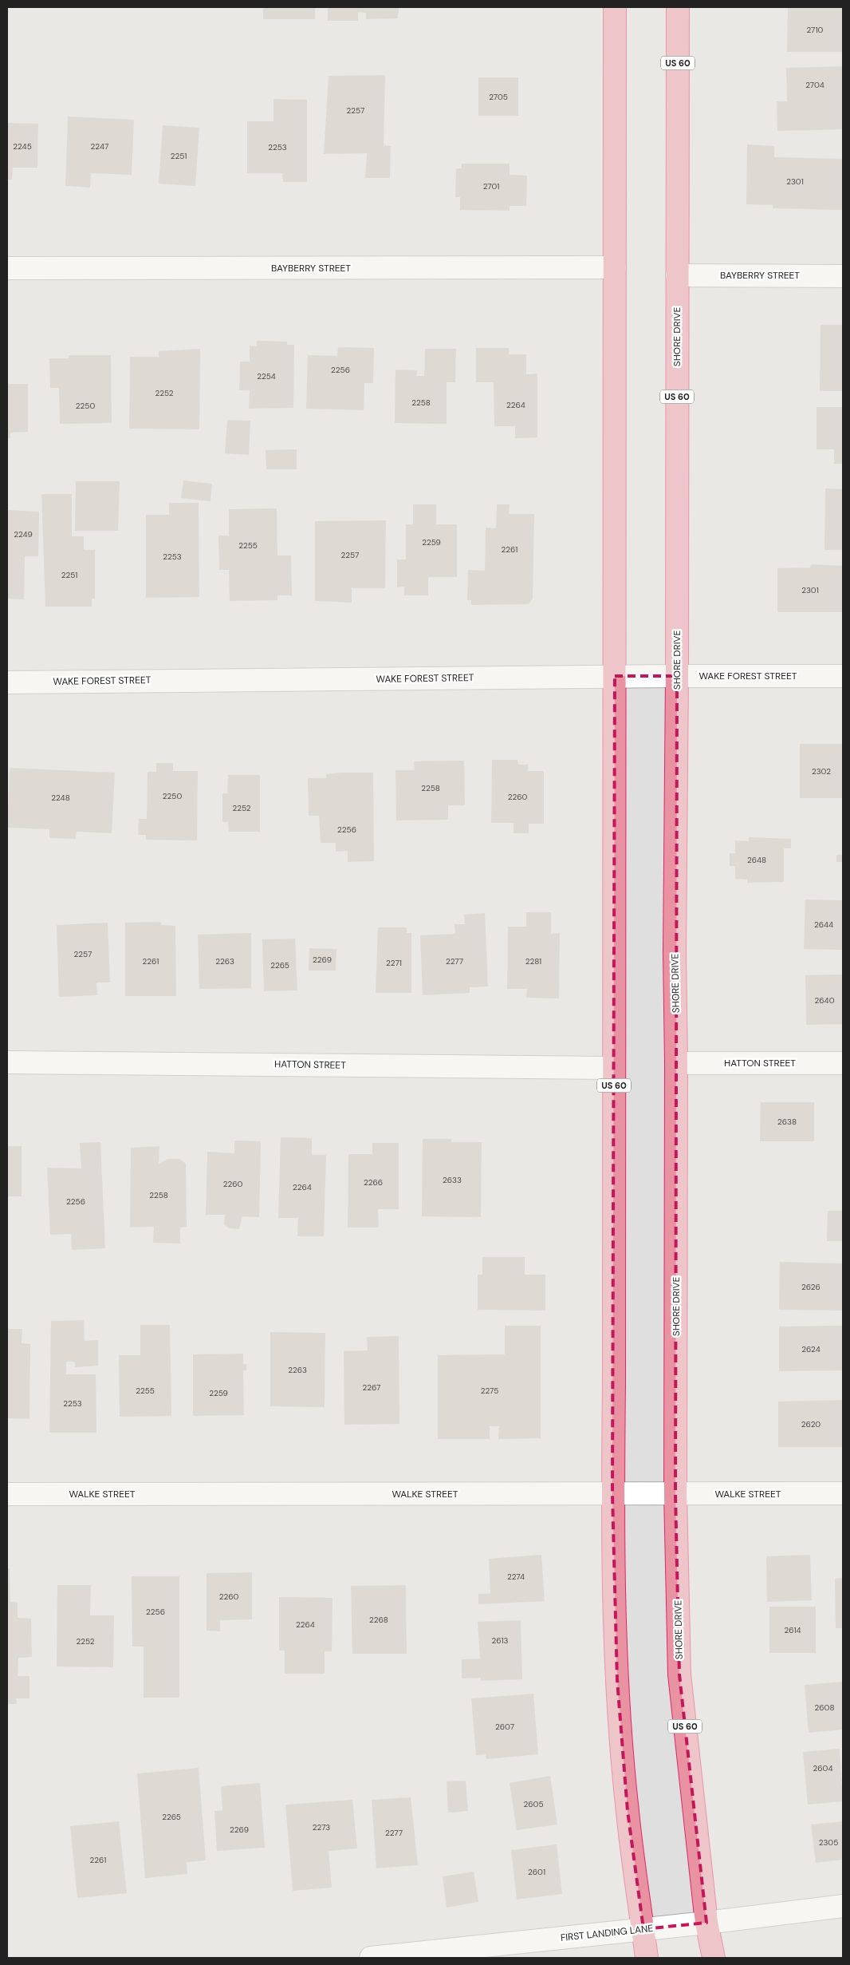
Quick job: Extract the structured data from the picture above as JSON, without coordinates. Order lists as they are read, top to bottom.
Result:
{
  "streets": {
    "highway": ["US 60", "SHORE DRIVE"],
    "street": [
      "BAYBERRY STREET",
      "WAKE FOREST STREET",
      "HATTON STREET",
      "WALKE STREET",
      "FIRST LANDING LANE"
    ]
  },
  "crossings": [
    ["US 60", "BAYBERRY STREET"],
    ["US 60", "WAKE FOREST STREET"],
    ["US 60", "HATTON STREET"],
    ["US 60", "WALKE STREET"],
    ["US 60", "FIRST LANDING LANE"],
    ["BAYBERRY STREET", "SHORE DRIVE"],
    ["SHORE DRIVE", "WAKE FOREST STREET"],
    ["SHORE DRIVE", "HATTON STREET"],
    ["SHORE DRIVE", "WALKE STREET"],
    ["SHORE DRIVE", "FIRST LANDING LANE"]
  ],
  "house_numbers": [
    "2710",
    "2704",
    "2705",
    "2257",
    "2245",
    "2247",
    "2253",
    "2251",
    "2301",
    "2701",
    "2256",
    "2254",
    "2252",
    "2258",
    "2264",
    "2250",
    "2249",
    "2259",
    "2255",
    "2261",
    "2257",
    "2253",
    "2251",
    "2301",
    "2302",
    "2258",
    "2250",
    "2260",
    "2248",
    "2252",
    "2256",
    "2648",
    "2644",
    "2257",
    "2269",
    "2261",
    "2263",
    "2277",
    "2281",
    "2271",
    "2265",
    "2640",
    "2638",
    "2633",
    "2266",
    "2260",
    "2264",
    "2258",
    "2256",
    "2626",
    "2624",
    "2263",
    "2267",
    "2255",
    "2275",
    "2259",
    "2253",
    "2620",
    "2274",
    "2260",
    "2256",
    "2268",
    "2264",
    "2614",
    "2613",
    "2252",
    "2608",
    "2607",
    "2604",
    "2605",
    "2265",
    "2273",
    "2269",
    "2277",
    "2305",
    "2261",
    "2601"
  ]
}
